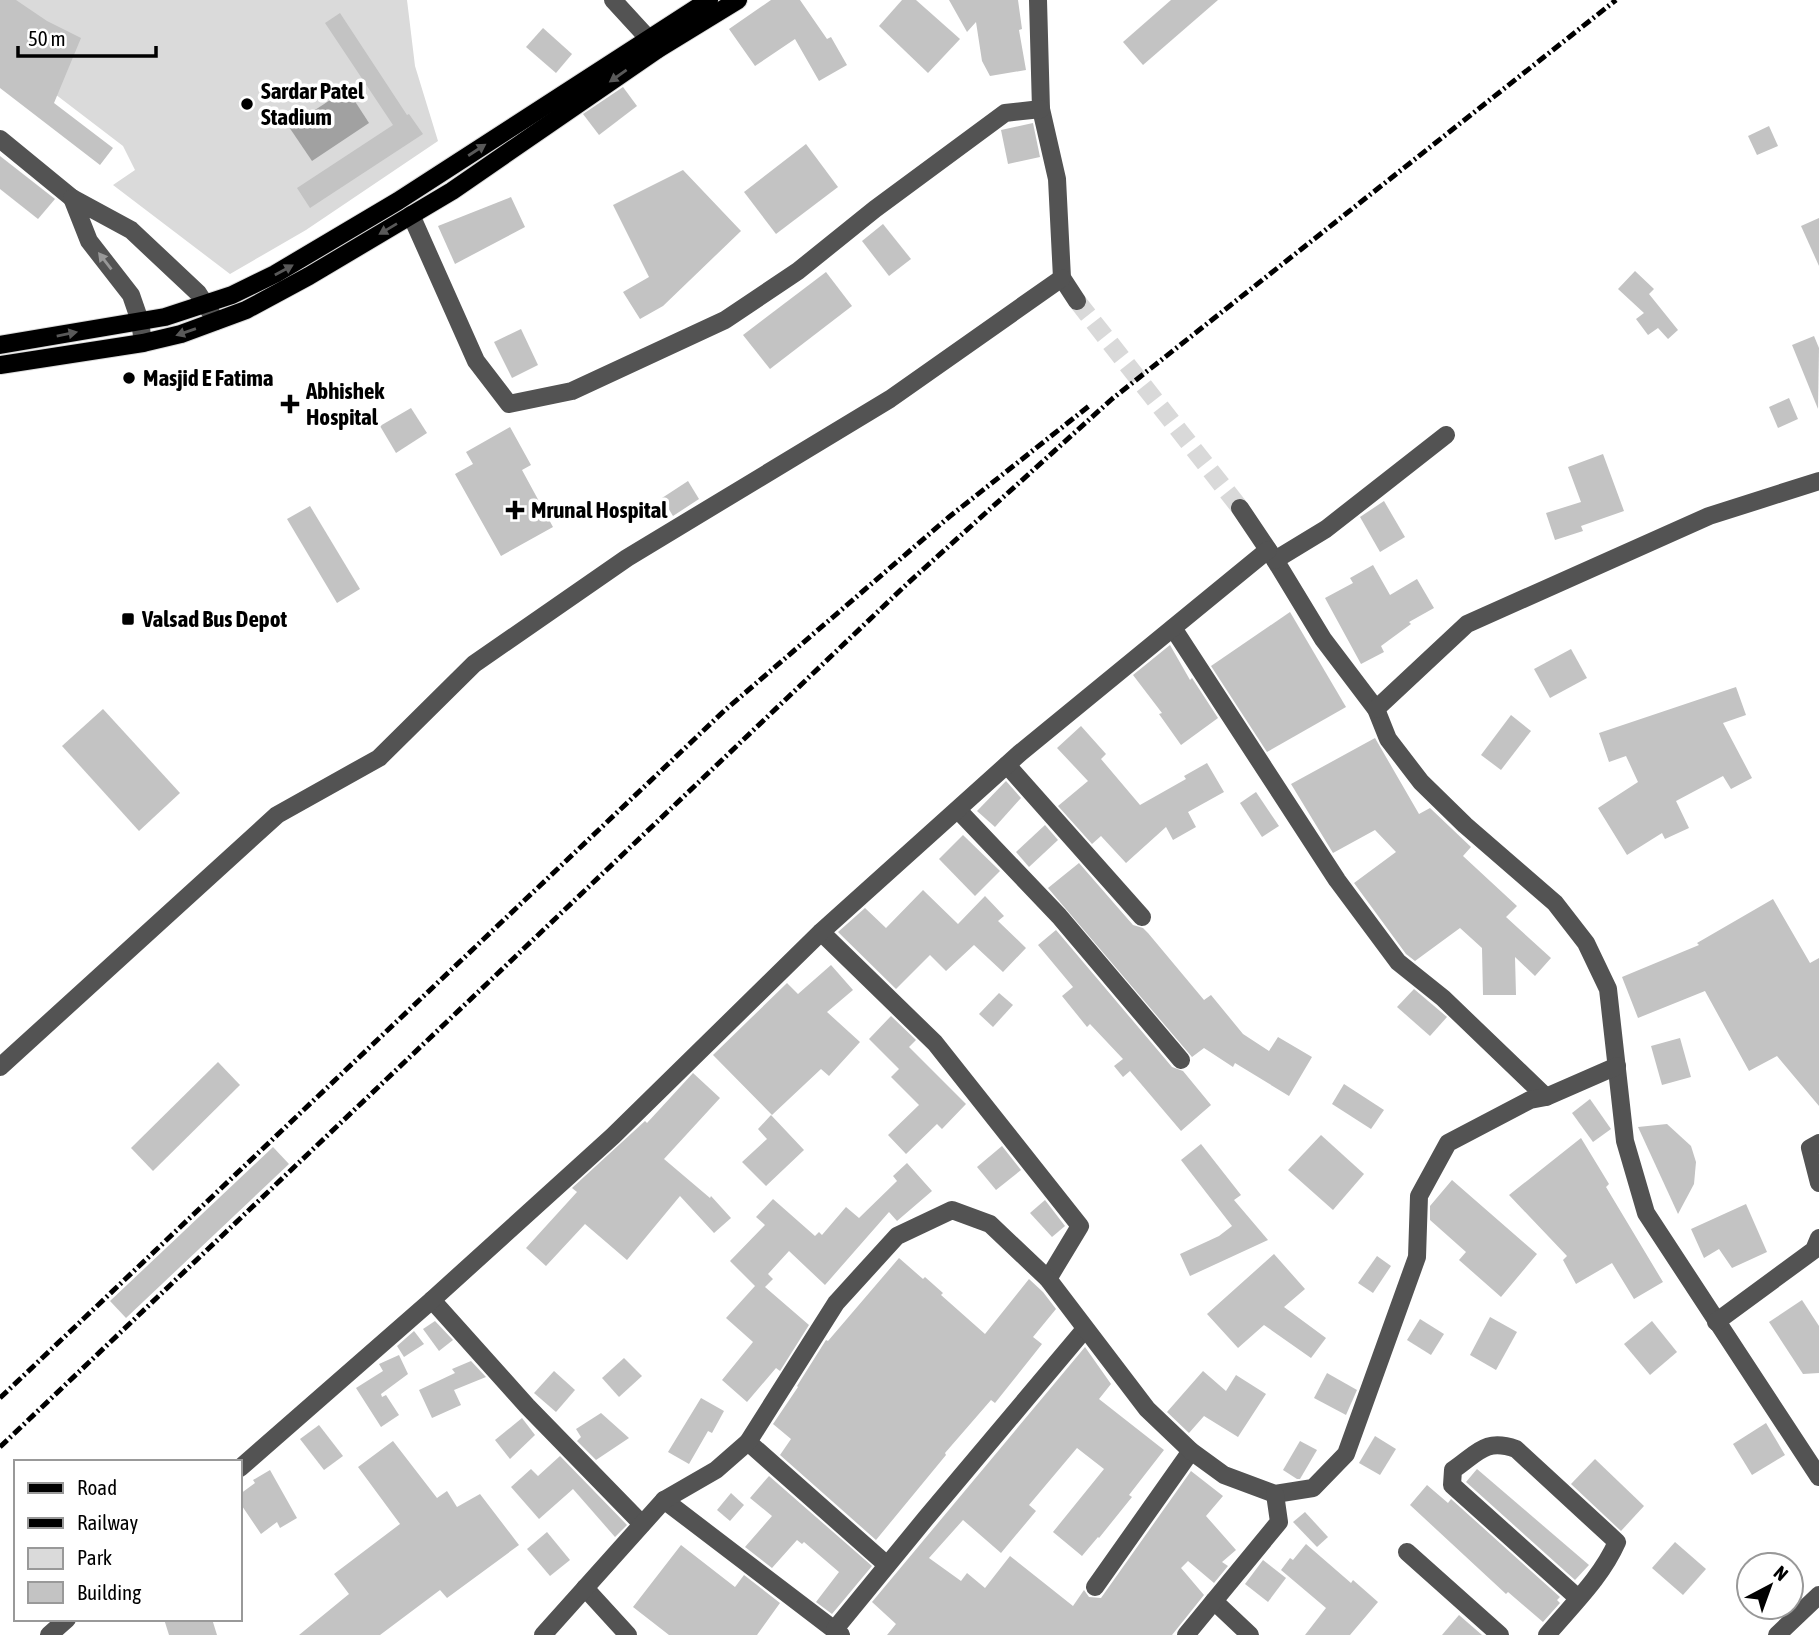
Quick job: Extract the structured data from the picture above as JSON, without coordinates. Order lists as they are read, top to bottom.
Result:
{
  "places": {
    "other": ["Sardar Patel Stadium", "Masjid E Fatima"],
    "health": ["Abhishek Hospital", "Mrunal Hospital"],
    "transit": ["Valsad Bus Depot"]
  },
  "legend": [
    "Road",
    "Railway",
    "Park",
    "Building"
  ],
  "scale_bar": "50 m",
  "north": "top right"
}
